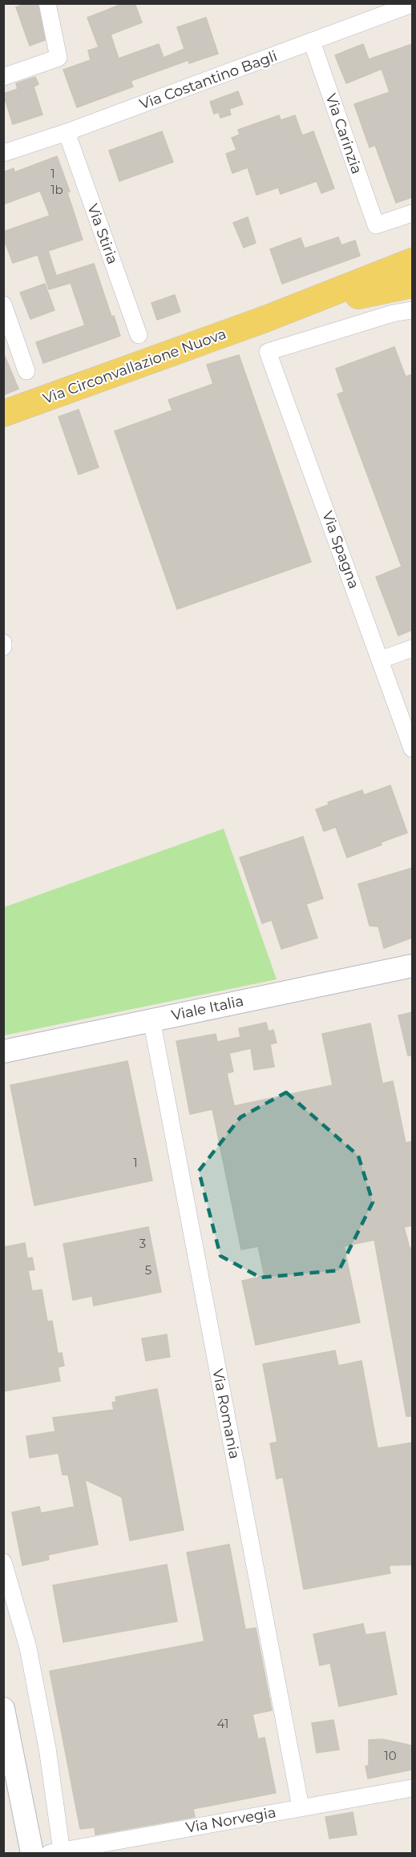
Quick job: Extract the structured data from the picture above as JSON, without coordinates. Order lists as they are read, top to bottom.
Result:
{
  "streets": {
    "main road": ["Via Circonvallazione Nuova"],
    "street": [
      "Via Costantino Bagli",
      "Via Carinzia",
      "Via Stiria",
      "Via Spagna",
      "Viale Italia",
      "Via Romania",
      "Via Norvegia"
    ]
  },
  "crossings": [
    ["Via Costantino Bagli", "Via Carinzia"],
    ["Via Costantino Bagli", "Via Stiria"],
    ["Viale Italia", "Via Romania"],
    ["Via Romania", "Via Norvegia"]
  ],
  "house_numbers": [
    "1",
    "1b",
    "1",
    "3",
    "5",
    "41",
    "10"
  ]
}
